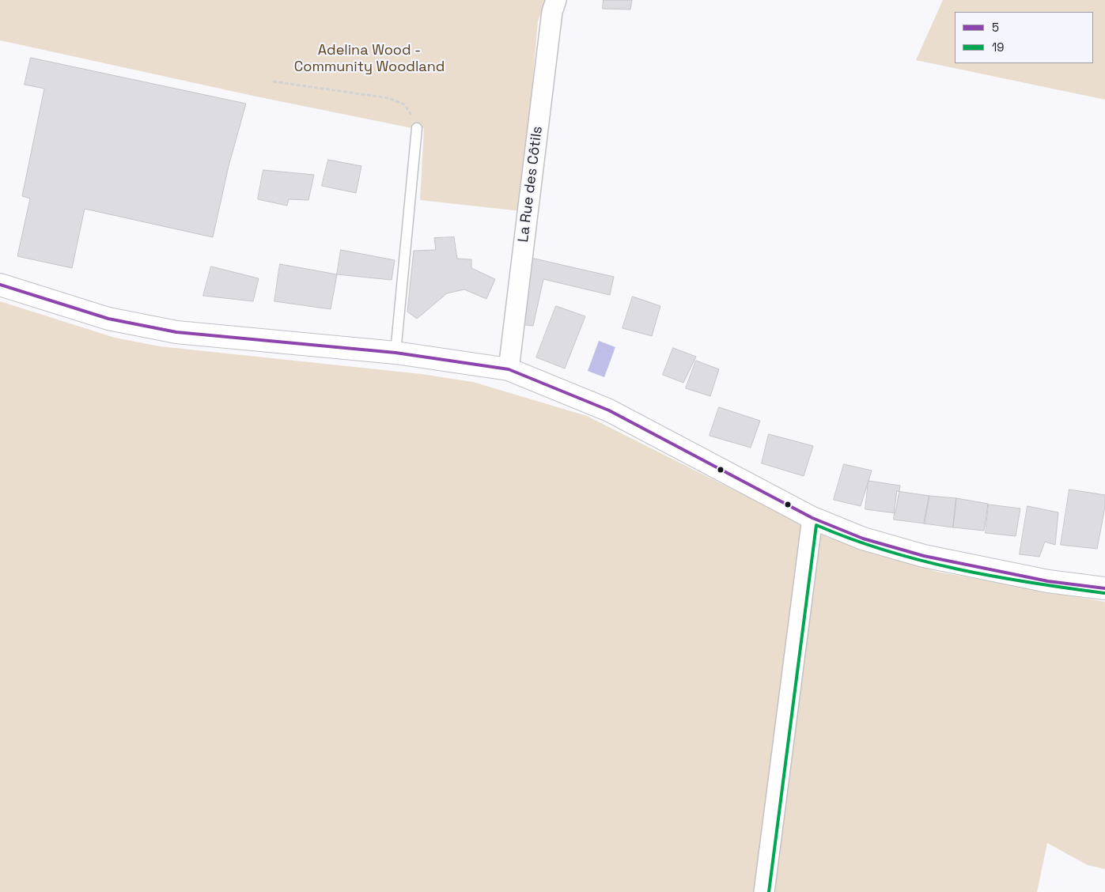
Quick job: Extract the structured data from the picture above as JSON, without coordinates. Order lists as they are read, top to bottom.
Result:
{
  "streets": {
    "street": ["La Rue des Côtils"]
  },
  "parks": ["Adelina Wood - Community Woodland"],
  "lines": ["transit line 5", "transit line 19"],
  "legend": ["5", "19"]
}
